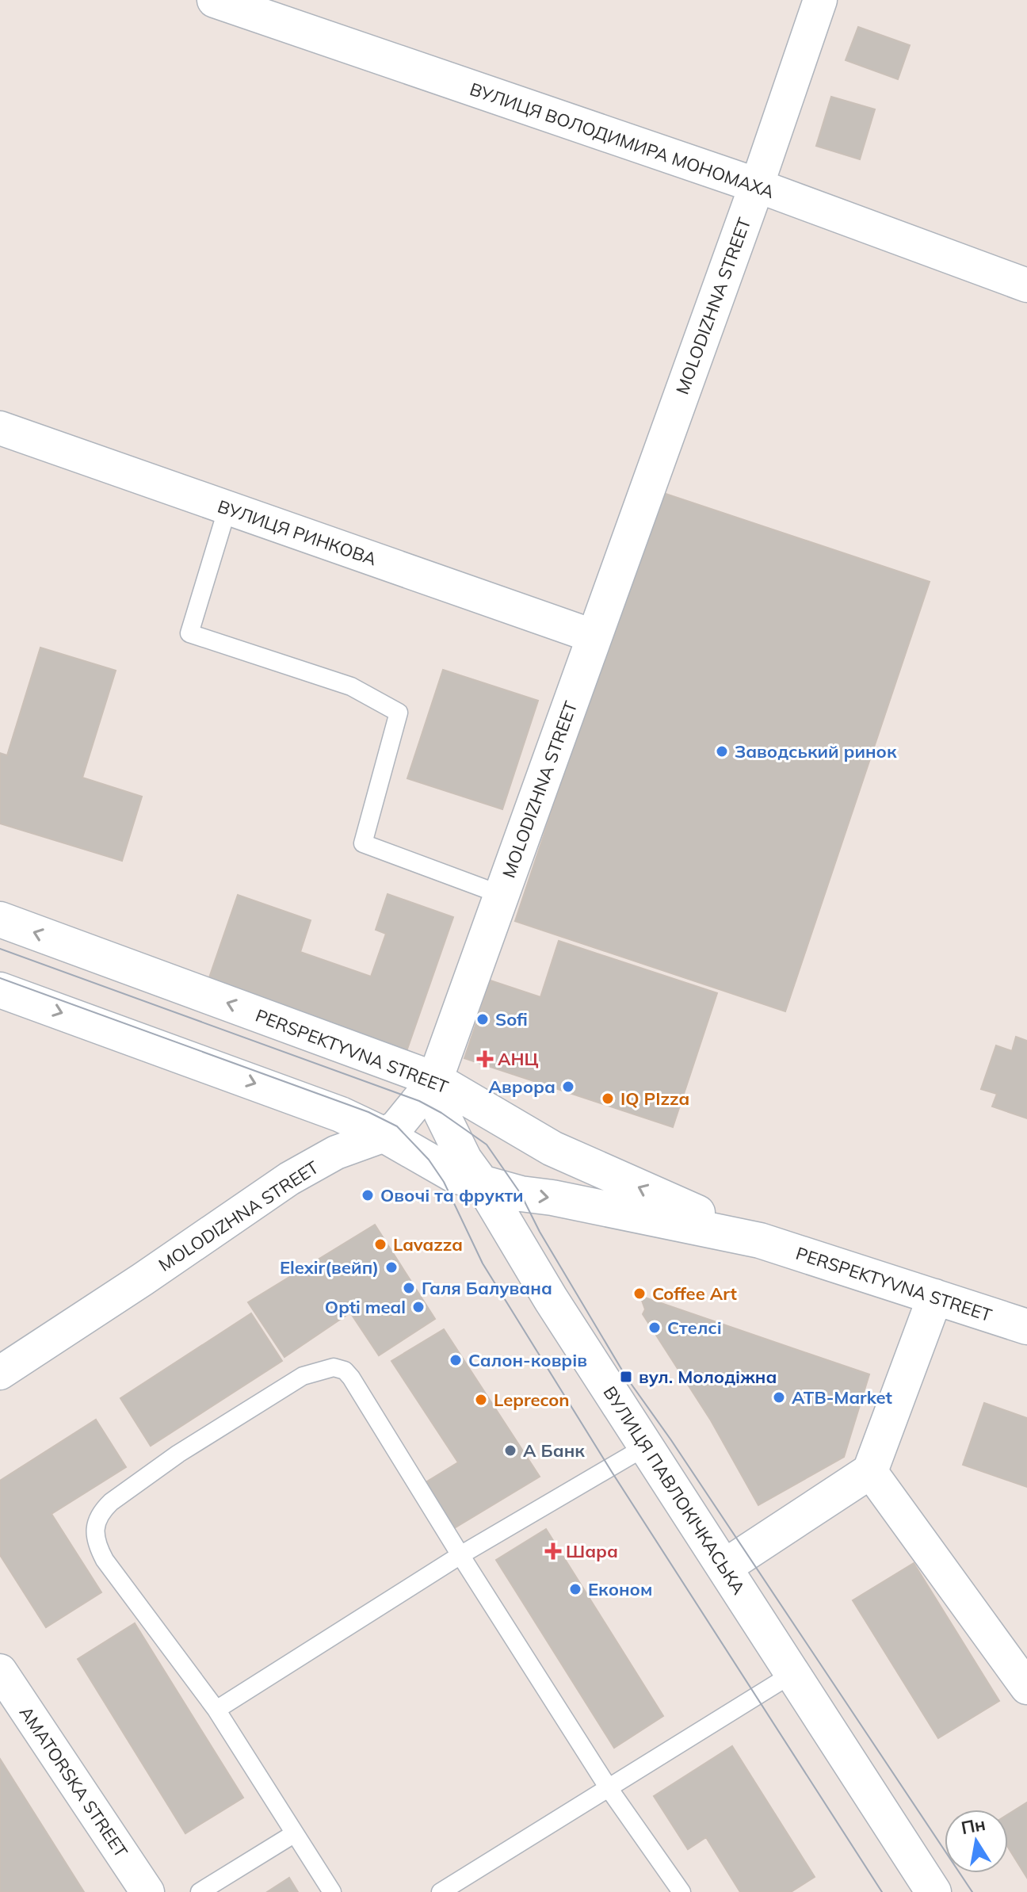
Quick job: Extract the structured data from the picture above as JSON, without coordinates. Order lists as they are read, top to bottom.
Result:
{
  "streets": {
    "street": [
      "ВУЛИЦЯ ВОЛОДИМИРА МОНОМАХА",
      "MOLODIZHNA STREET",
      "ВУЛИЦЯ РИНКОВА",
      "PERSPEKTYVNA STREET",
      "ВУЛИЦЯ ПАВЛОКІЧКАСЬКА",
      "AMATORSKA STREET"
    ]
  },
  "crossings": [
    ["ВУЛИЦЯ ВОЛОДИМИРА МОНОМАХА", "MOLODIZHNA STREET"],
    ["MOLODIZHNA STREET", "ВУЛИЦЯ РИНКОВА"],
    ["MOLODIZHNA STREET", "PERSPEKTYVNA STREET"],
    ["MOLODIZHNA STREET", "ВУЛИЦЯ ПАВЛОКІЧКАСЬКА"],
    ["PERSPEKTYVNA STREET", "ВУЛИЦЯ ПАВЛОКІЧКАСЬКА"]
  ],
  "places": {
    "other": [
      "Заводський ринок",
      "Sofi",
      "Аврора",
      "IQ PIzza",
      "Овочі та фрукти",
      "Lavazza",
      "Elexir(вейп)",
      "Галя Балувана",
      "Coffee Art",
      "Opti meal",
      "Стелсі",
      "Салон-коврів",
      "ATB-Market",
      "Leprecon",
      "А Банк",
      "Економ"
    ],
    "health": ["АНЦ", "Шара"],
    "transit": ["вул. Молодіжна"]
  },
  "north": "top"
}
